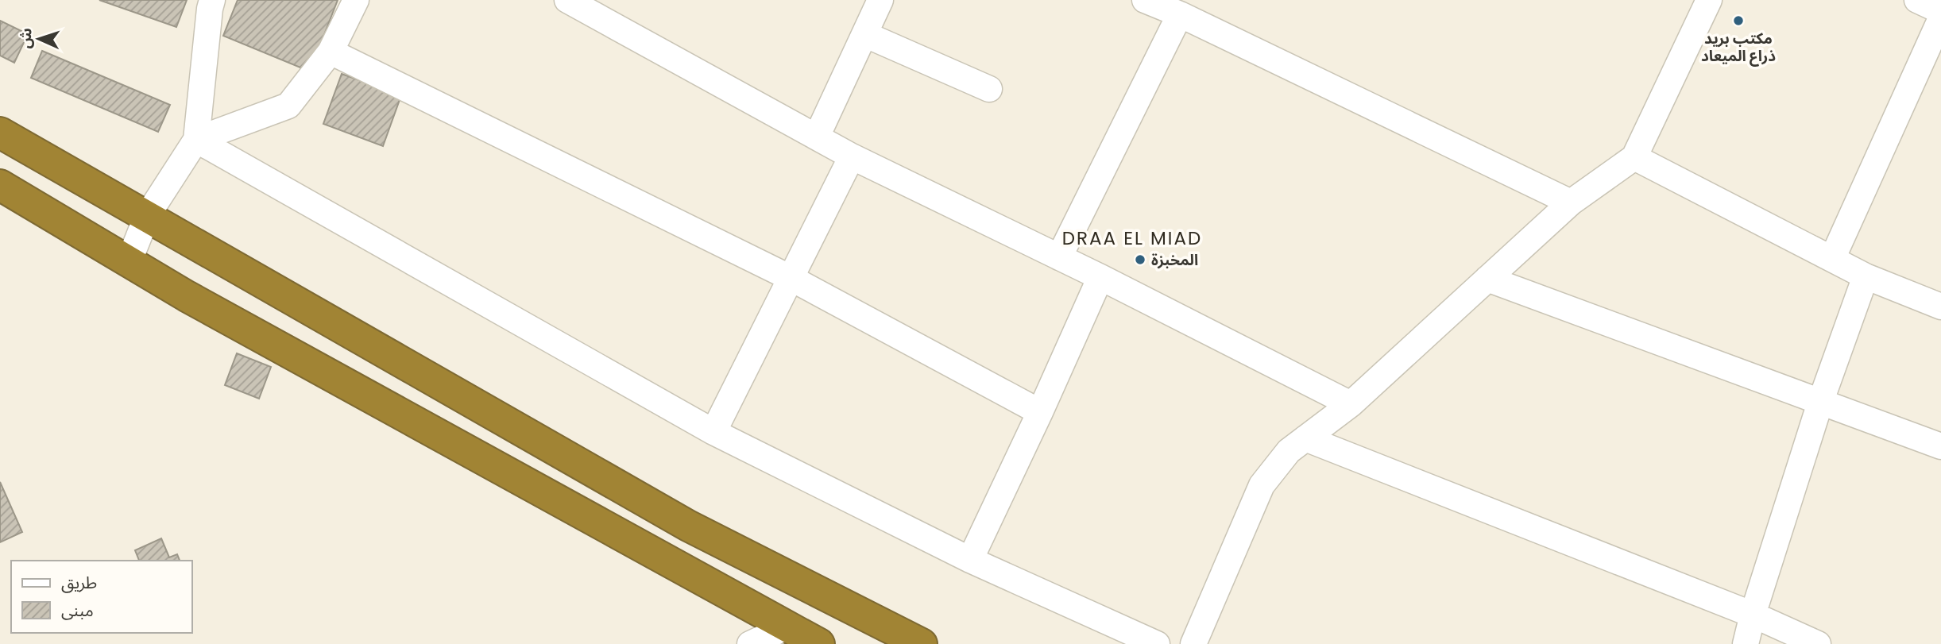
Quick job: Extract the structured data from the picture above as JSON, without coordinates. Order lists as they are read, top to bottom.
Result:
{
  "districts": ["DRAA EL MIAD"],
  "places": ["مكتب بريد ذراع الميعاد", "المخبزة"],
  "legend": ["طريق", "مبنى"],
  "north": "left"
}
